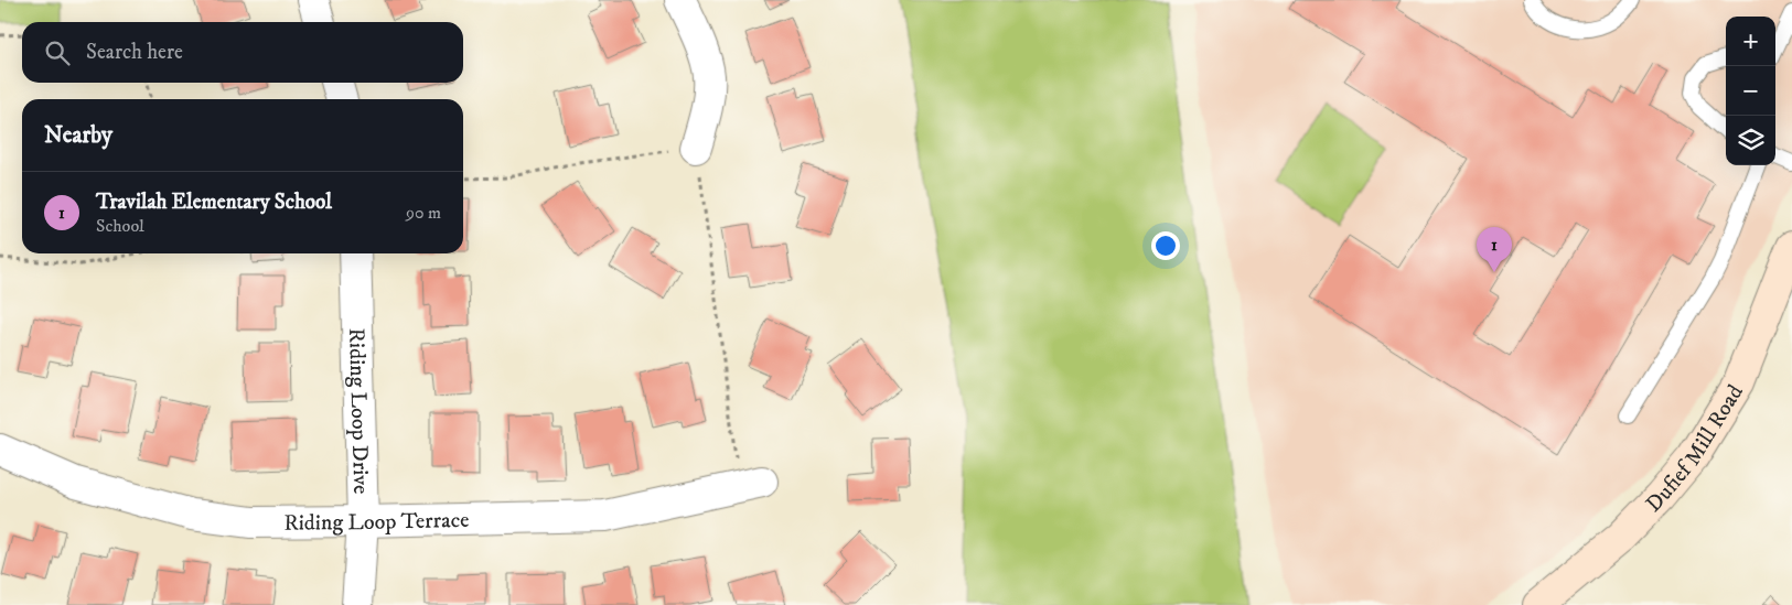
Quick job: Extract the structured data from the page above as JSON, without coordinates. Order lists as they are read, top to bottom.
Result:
{
  "streets": {
    "main road": ["Dufief Mill Road"],
    "street": ["Riding Loop Drive", "Riding Loop Terrace"]
  },
  "crossings": [
    ["Riding Loop Drive", "Riding Loop Terrace"]
  ],
  "page": {
    "map_buttons": ["+", "−"],
    "search": "Search here",
    "heading": "Nearby",
    "list": [
      {
        "mark": "1",
        "name": "Travilah Elementary School",
        "note": "School",
        "value": "90 m"
      }
    ],
    "pins": "1"
  }
}
